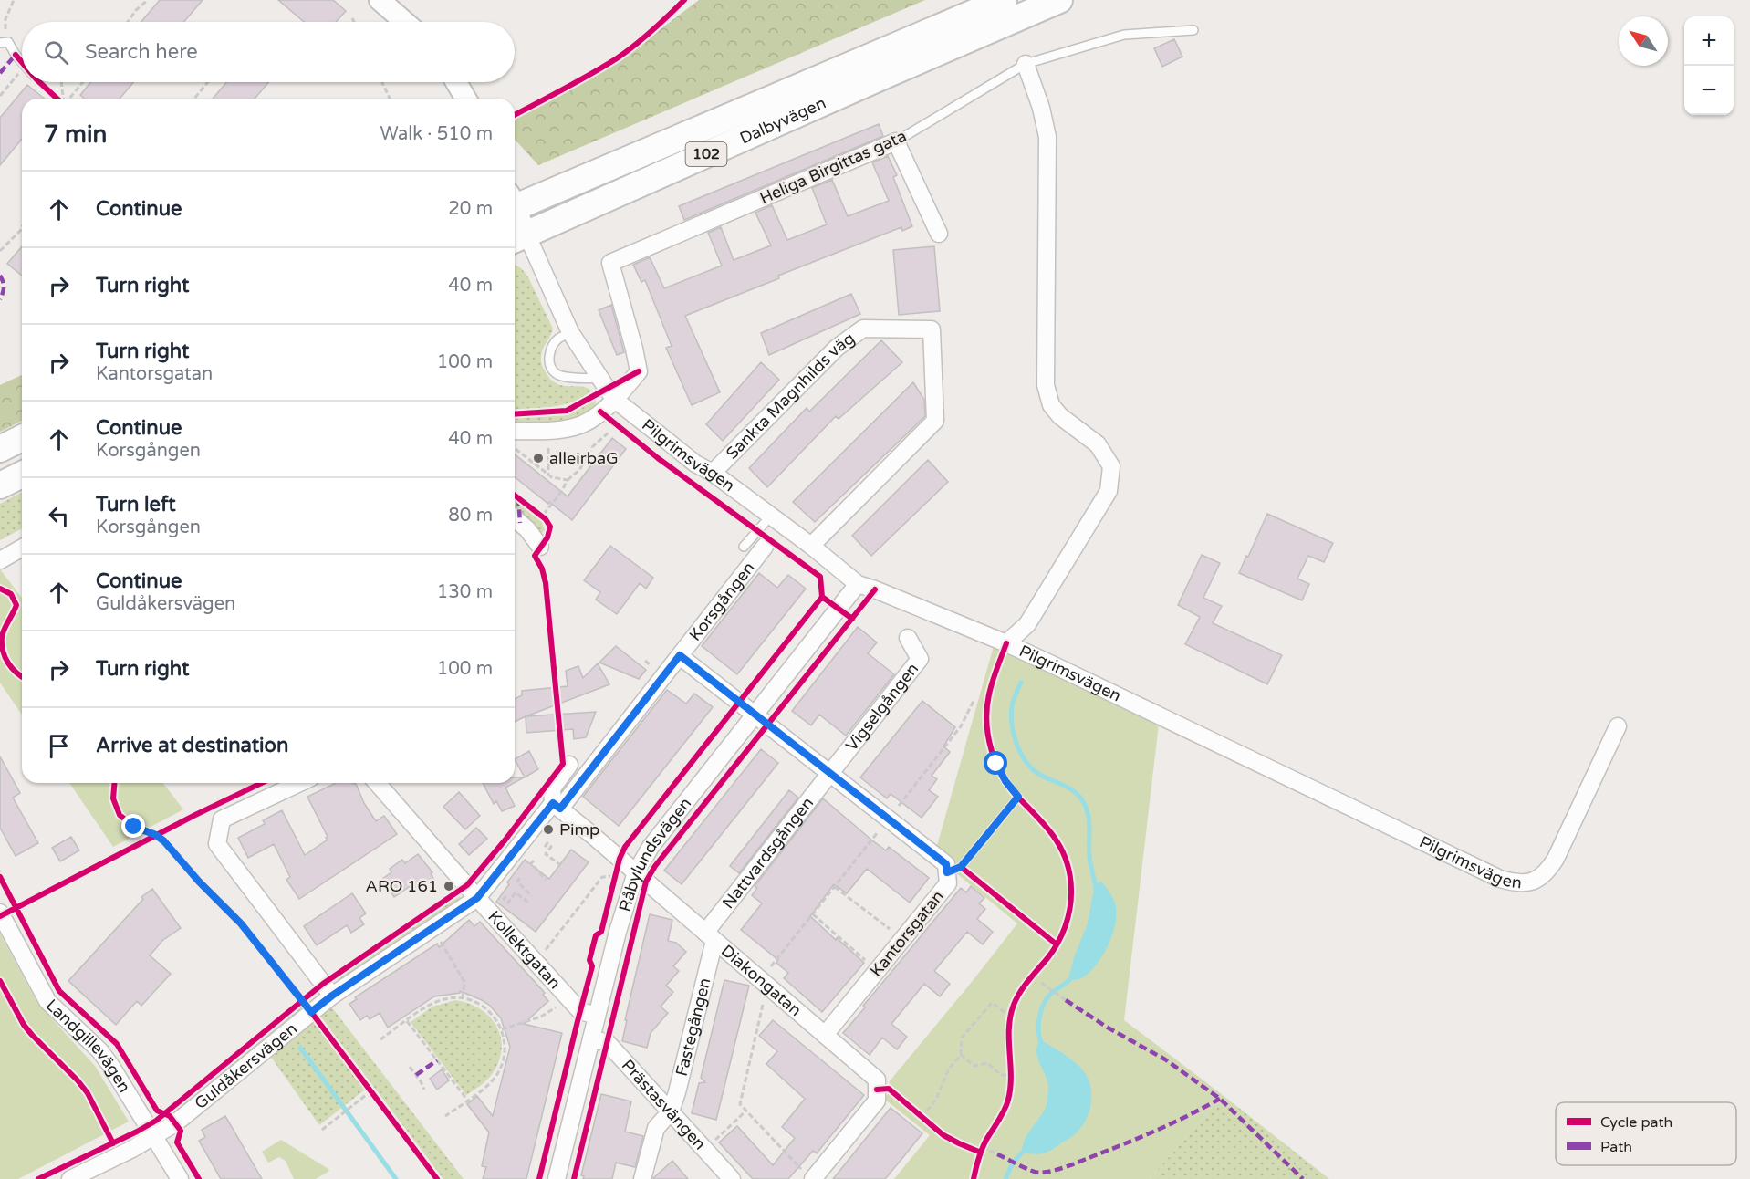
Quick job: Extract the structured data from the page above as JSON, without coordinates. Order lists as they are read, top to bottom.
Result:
{
  "streets": {
    "main road": ["Dalbyvägen", "102"],
    "street": [
      "Heliga Birgittas gata",
      "Sankta Magnhilds väg",
      "Pilgrimsvägen",
      "Korsgången",
      "Vigselgången",
      "Nattvardsgången",
      "Råbylundsvägen",
      "Kantorsgatan",
      "Kollektgatan",
      "Diakongatan",
      "Fastegången",
      "Landgillevägen",
      "Guldåkersvägen",
      "Prästasvängen"
    ]
  },
  "crossings": [
    ["Dalbyvägen", "Pilgrimsvägen"],
    ["Heliga Birgittas gata", "Pilgrimsvägen"],
    ["Sankta Magnhilds väg", "Pilgrimsvägen"],
    ["Pilgrimsvägen", "Råbylundsvägen"],
    ["Korsgången", "Råbylundsvägen"],
    ["Korsgången", "Kantorsgatan"],
    ["Korsgången", "Diakongatan"],
    ["Korsgången", "Guldåkersvägen"],
    ["Vigselgången", "Nattvardsgången"],
    ["Vigselgången", "Kantorsgatan"],
    ["Nattvardsgången", "Kantorsgatan"],
    ["Nattvardsgången", "Diakongatan"],
    ["Nattvardsgången", "Fastegången"],
    ["Råbylundsvägen", "Kantorsgatan"],
    ["Råbylundsvägen", "Kollektgatan"],
    ["Råbylundsvägen", "Diakongatan"],
    ["Råbylundsvägen", "Prästasvängen"],
    ["Kantorsgatan", "Diakongatan"],
    ["Kollektgatan", "Guldåkersvägen"],
    ["Diakongatan", "Fastegången"],
    ["Diakongatan", "Guldåkersvägen"],
    ["Fastegången", "Prästasvängen"],
    ["Landgillevägen", "Guldåkersvägen"]
  ],
  "places": ["alleirbaG", "Pimp", "ARO 161"],
  "legend": ["Cycle path", "Path"],
  "north": "top left",
  "page": {
    "map_buttons": ["+", "−"],
    "search": "Search here",
    "heading": ["7 min", "Walk · 510 m"],
    "list": [
      ["Continue", "20 m"],
      ["Turn right", "40 m"],
      ["Turn right", "Kantorsgatan", "100 m"],
      ["Continue", "Korsgången", "40 m"],
      ["Turn left", "Korsgången", "80 m"],
      ["Continue", "Guldåkersvägen", "130 m"],
      ["Turn right", "100 m"],
      "Arrive at destination"
    ]
  }
}
